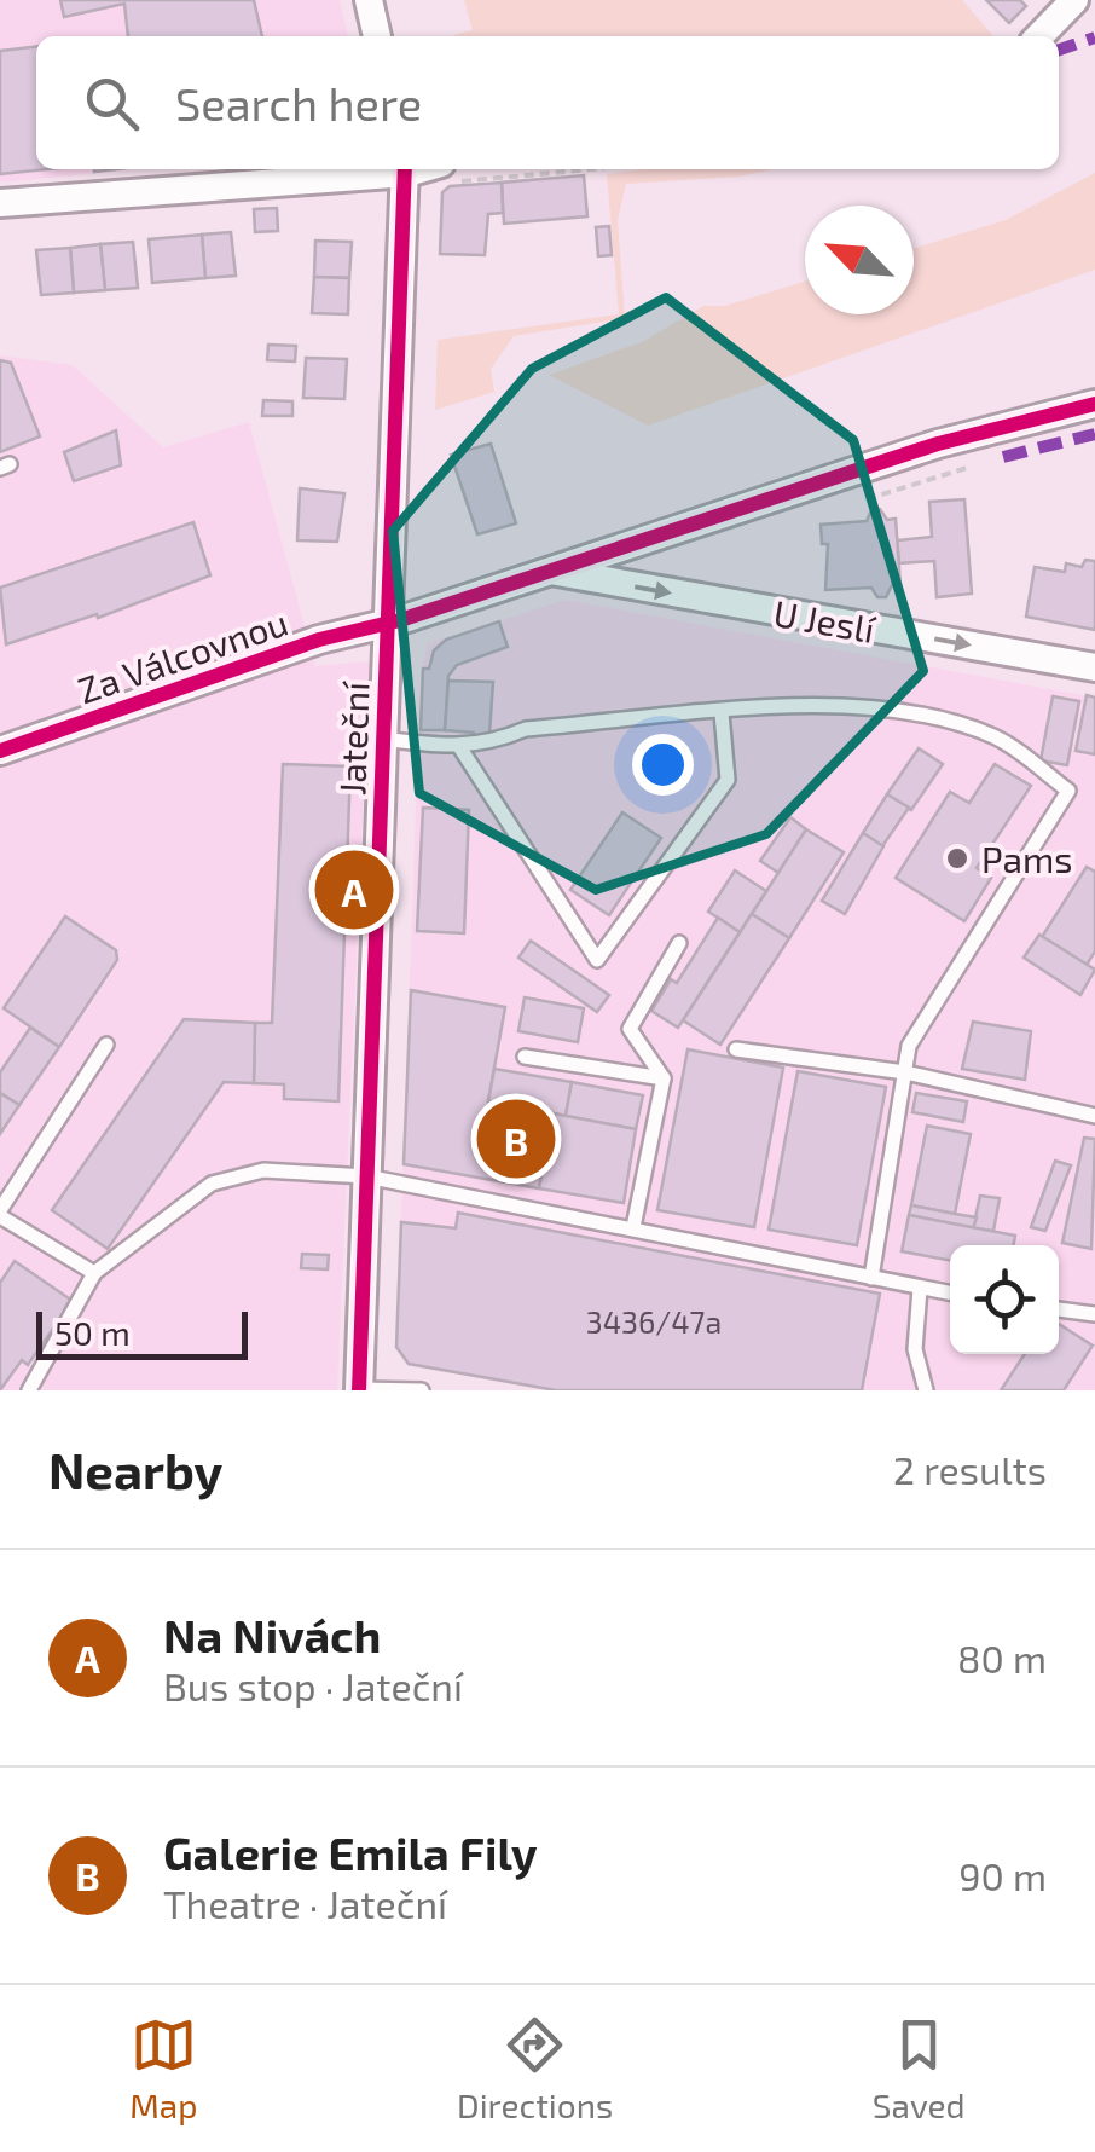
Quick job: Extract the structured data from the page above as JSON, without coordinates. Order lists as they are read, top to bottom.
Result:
{
  "streets": {
    "street": ["U Jeslí", "Za Válcovnou", "Jateční"]
  },
  "crossings": [
    ["U Jeslí", "Za Válcovnou"],
    ["Za Válcovnou", "Jateční"]
  ],
  "one_way": ["U Jeslí"],
  "places": ["Pams"],
  "house_numbers": ["3436/47a"],
  "scale_bar": "50 m",
  "north": "top left",
  "page": {
    "search": "Search here",
    "pins": ["A", "B"],
    "scale": "50 m",
    "heading": ["Nearby", "2 results"],
    "list": [
      {
        "mark": "A",
        "name": "Na Nivách",
        "note": "Bus stop · Jateční",
        "value": "80 m"
      },
      {
        "mark": "B",
        "name": "Galerie Emila Fily",
        "note": "Theatre · Jateční",
        "value": "90 m"
      }
    ],
    "nav": ["Map", "Directions", "Saved"]
  }
}
